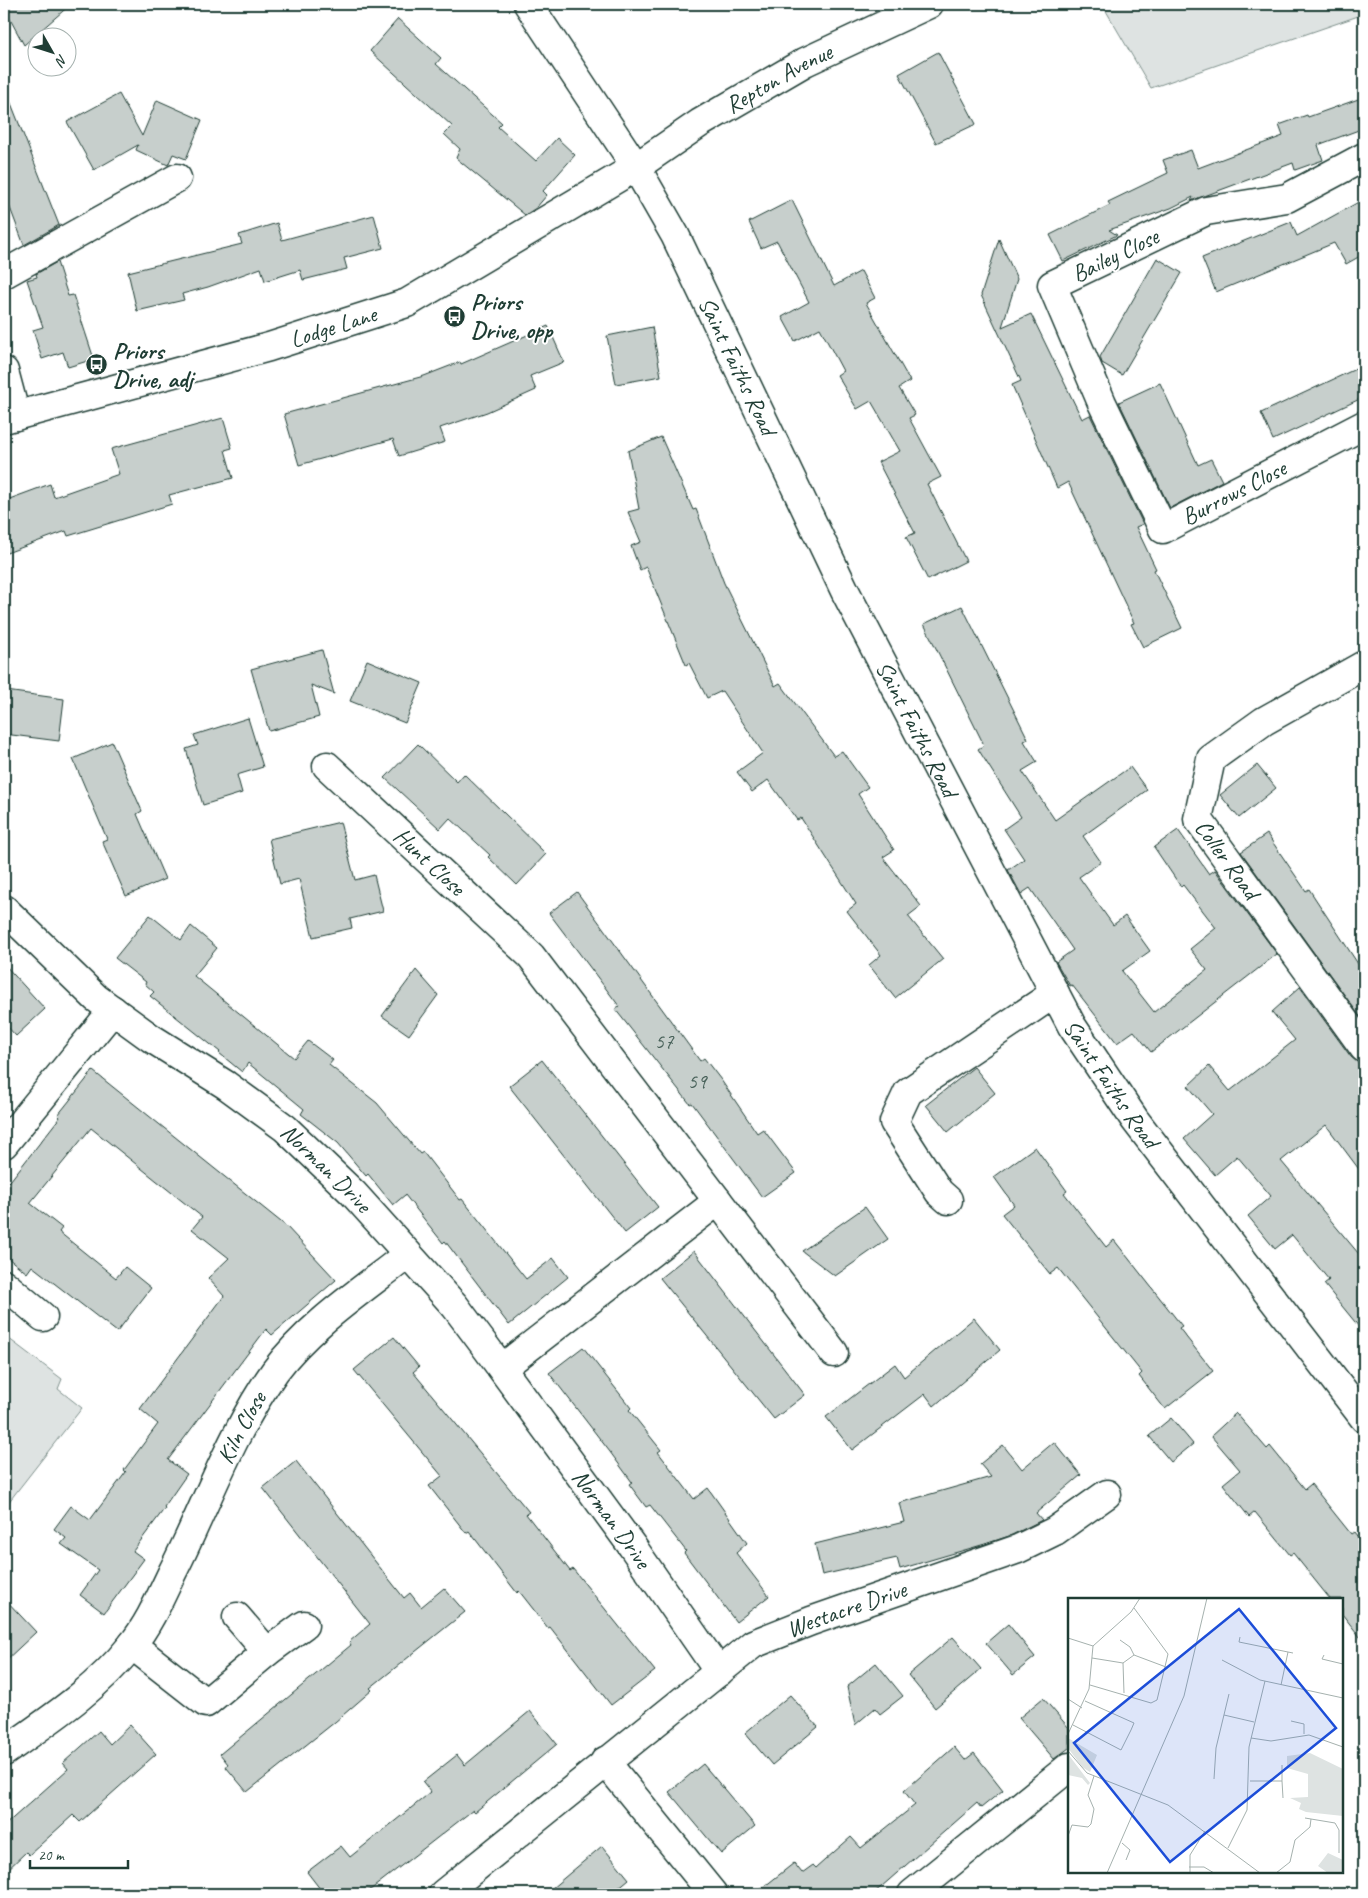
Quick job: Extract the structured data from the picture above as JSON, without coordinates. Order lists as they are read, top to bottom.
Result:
{
  "streets": {
    "street": [
      "Repton Avenue",
      "Bailey Close",
      "Lodge Lane",
      "Saint Faiths Road",
      "Burrows Close",
      "Coller Road",
      "Hunt Close",
      "Norman Drive",
      "Kiln Close",
      "Westacre Drive"
    ]
  },
  "crossings": [
    ["Repton Avenue", "Lodge Lane"],
    ["Repton Avenue", "Saint Faiths Road"],
    ["Bailey Close", "Burrows Close"],
    ["Lodge Lane", "Saint Faiths Road"],
    ["Norman Drive", "Kiln Close"],
    ["Norman Drive", "Westacre Drive"]
  ],
  "places": {
    "bus stop": ["Priors Drive, opp", "Priors Drive, adj"]
  },
  "house_numbers": ["57", "59"],
  "scale_bar": "20 m",
  "north": "bottom right"
}
